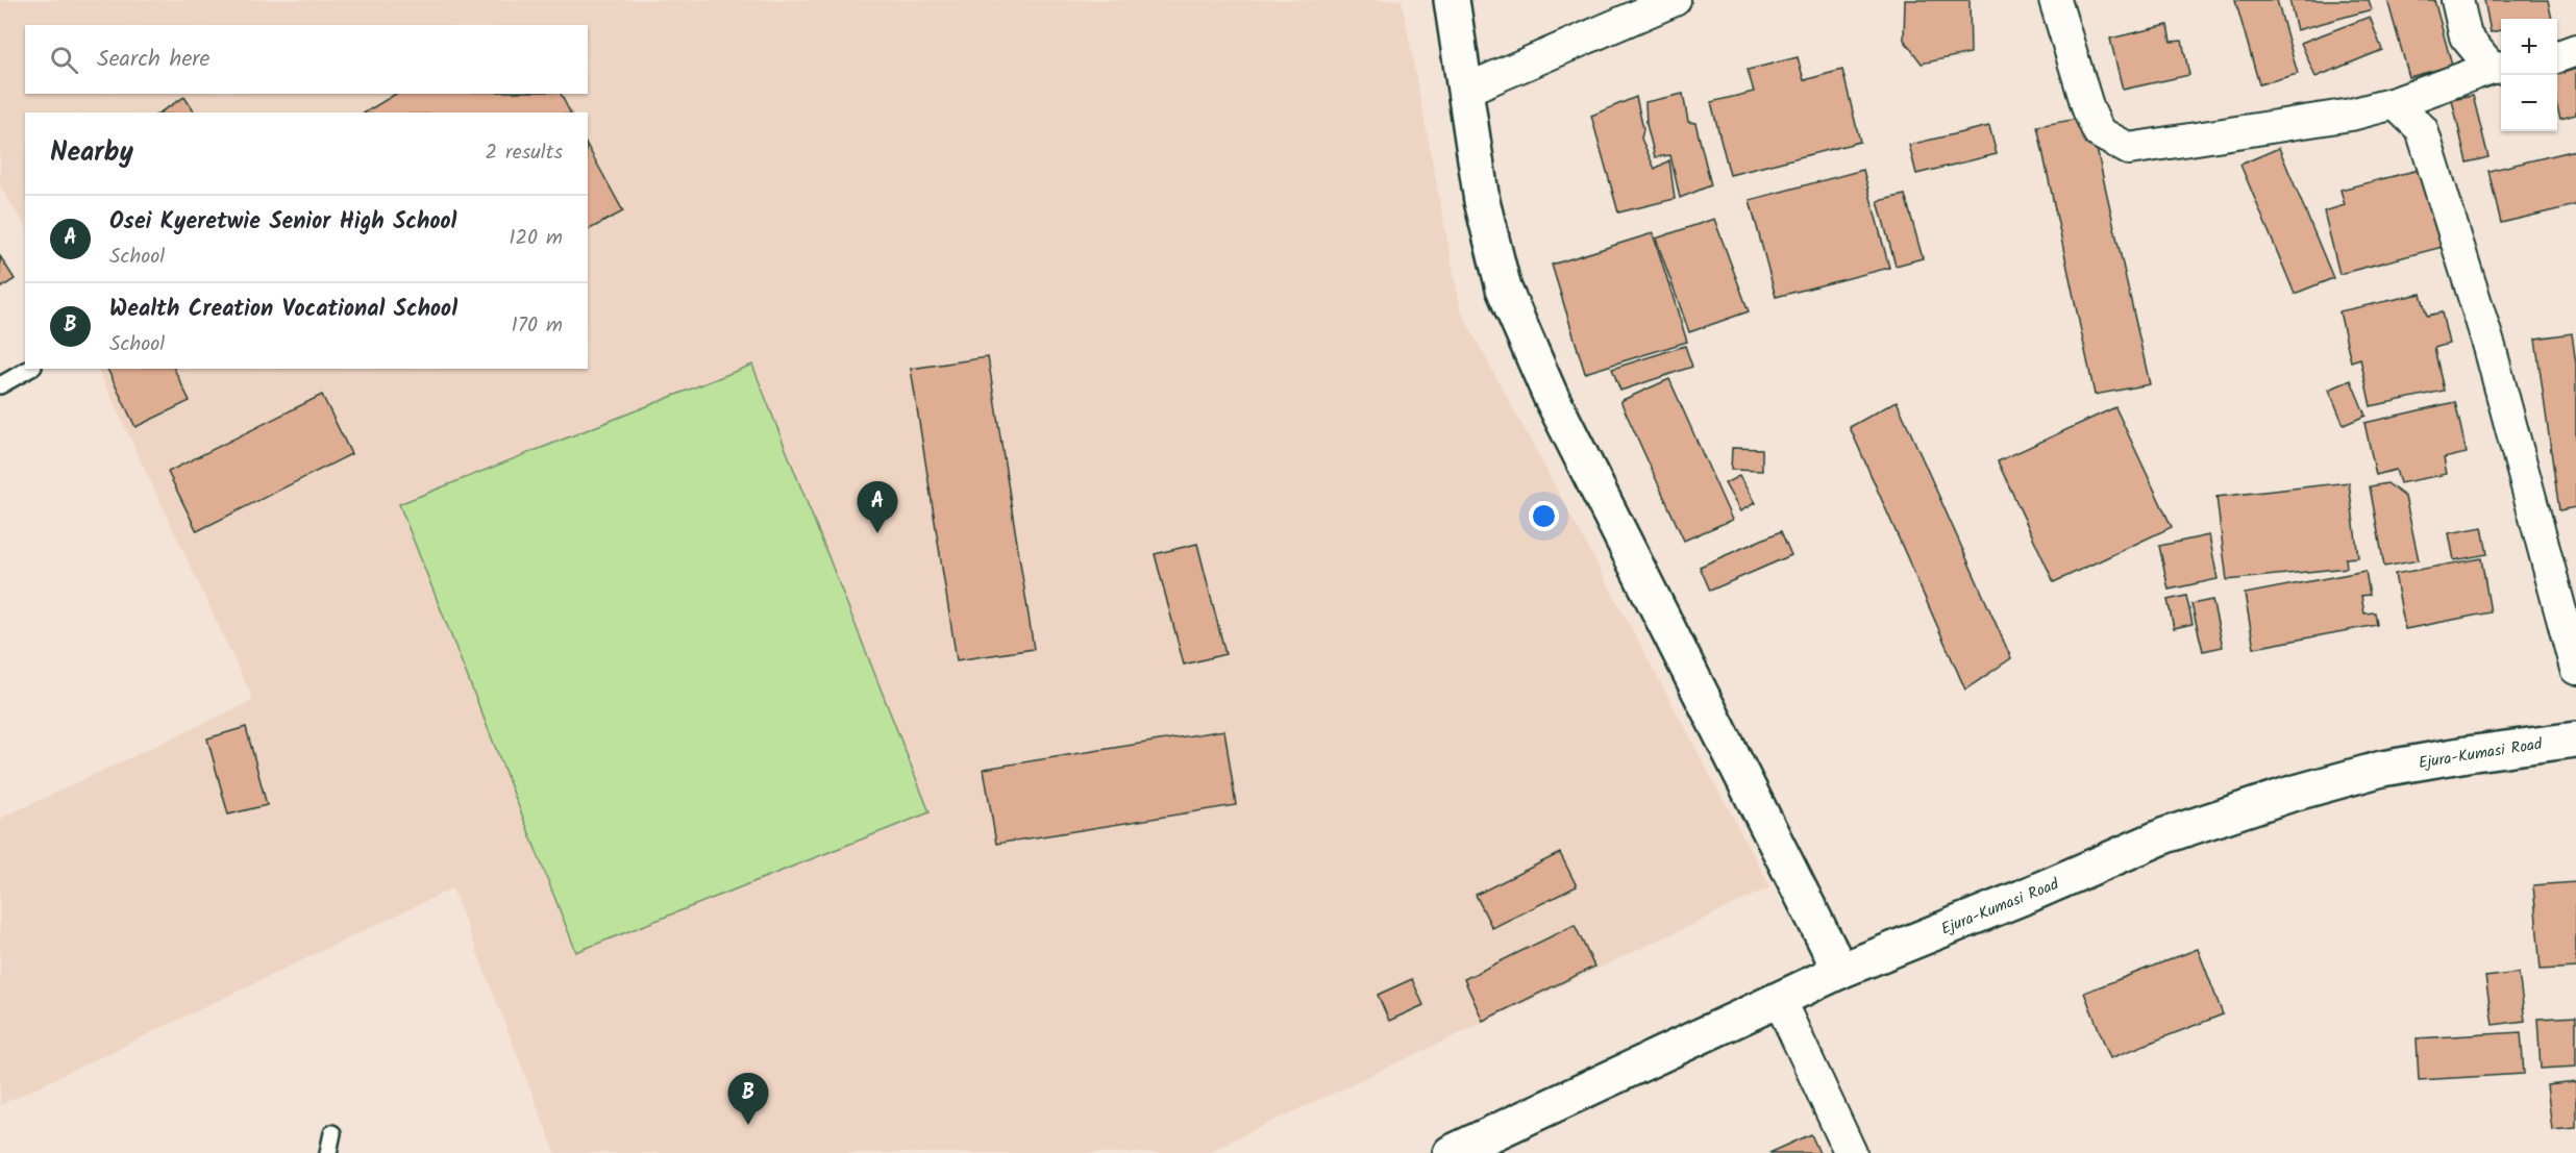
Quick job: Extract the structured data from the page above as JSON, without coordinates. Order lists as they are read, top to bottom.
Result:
{
  "streets": {
    "main road": ["Ejura-Kumasi Road"]
  },
  "page": {
    "map_buttons": ["+", "−"],
    "search": "Search here",
    "heading": ["Nearby", "2 results"],
    "list": [
      {
        "mark": "A",
        "name": "Osei Kyeretwie Senior High School",
        "note": "School",
        "value": "120 m"
      },
      {
        "mark": "B",
        "name": "Wealth Creation Vocational School",
        "note": "School",
        "value": "170 m"
      }
    ],
    "pins": ["A", "B"]
  }
}
